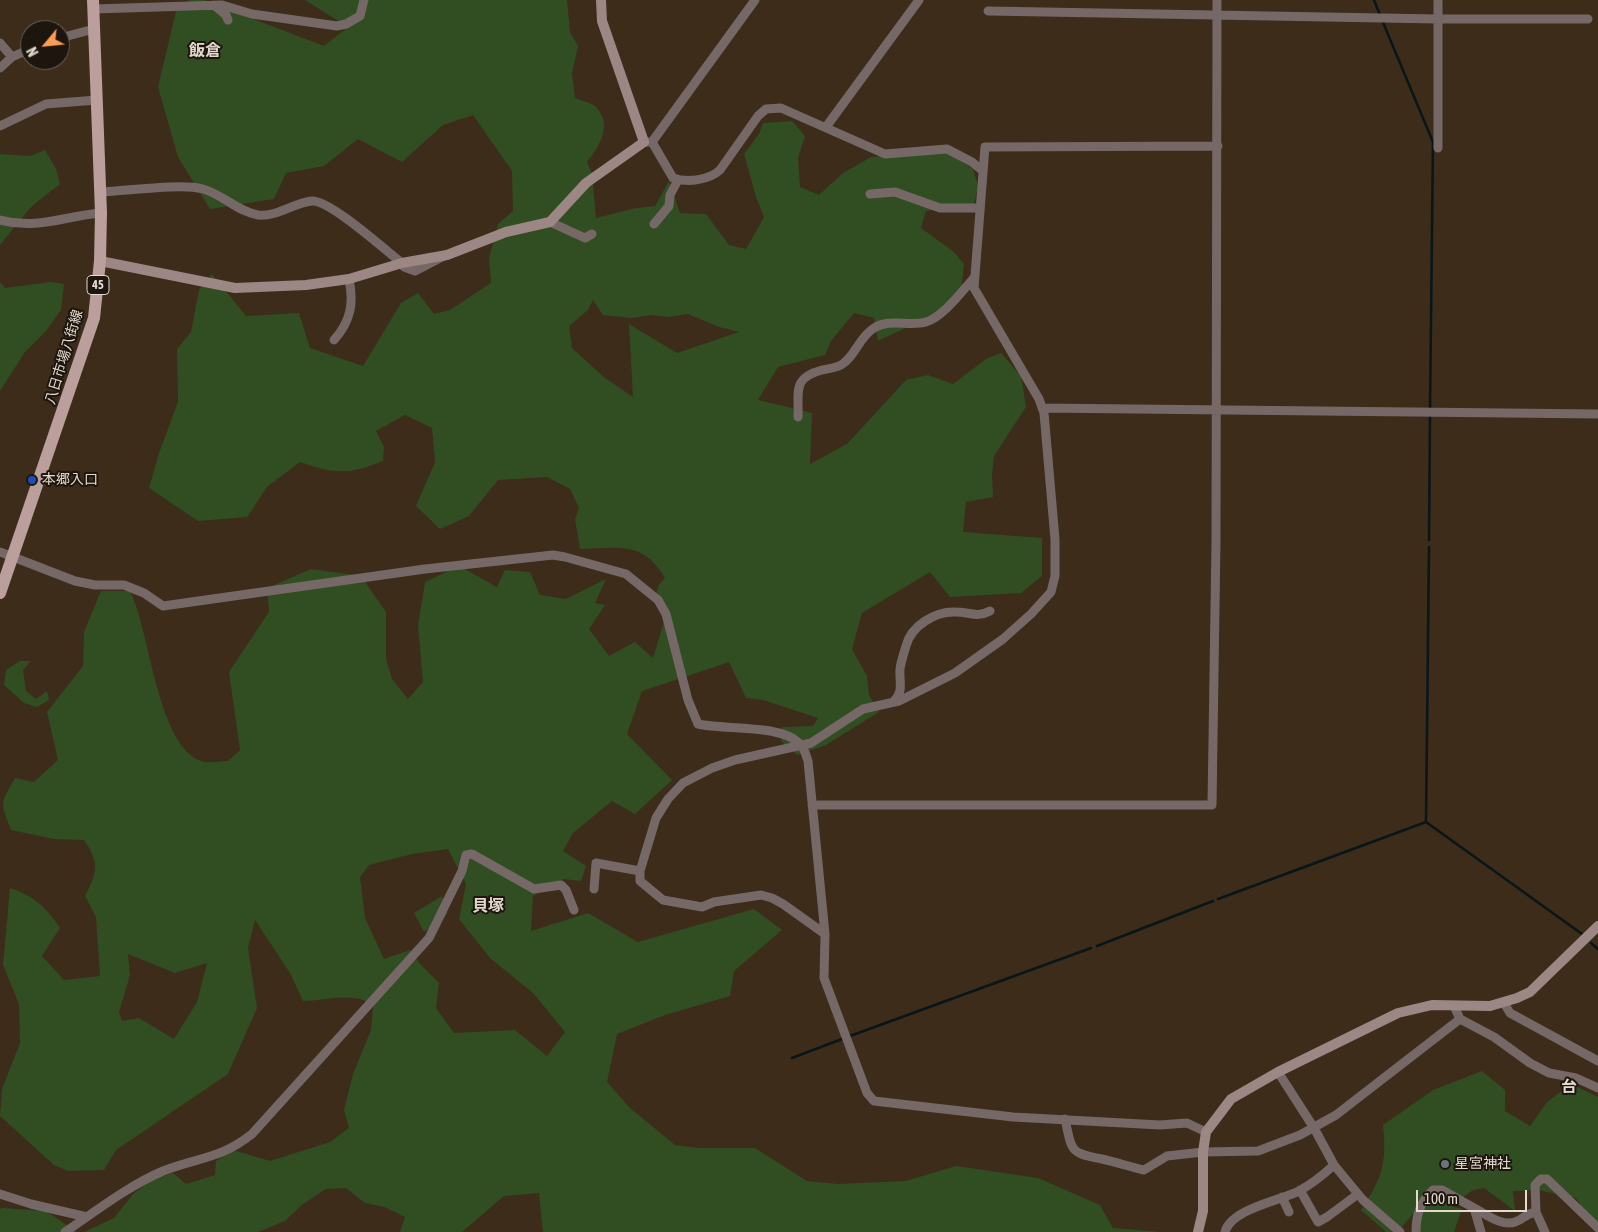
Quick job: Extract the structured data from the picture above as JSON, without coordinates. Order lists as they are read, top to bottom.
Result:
{
  "streets": {
    "main road": ["45", "八日市場八街線"]
  },
  "districts": ["飯倉", "貝塚", "台"],
  "places": ["本郷入口", "星宮神社"],
  "scale_bar": "100 m",
  "north": "bottom left"
}
